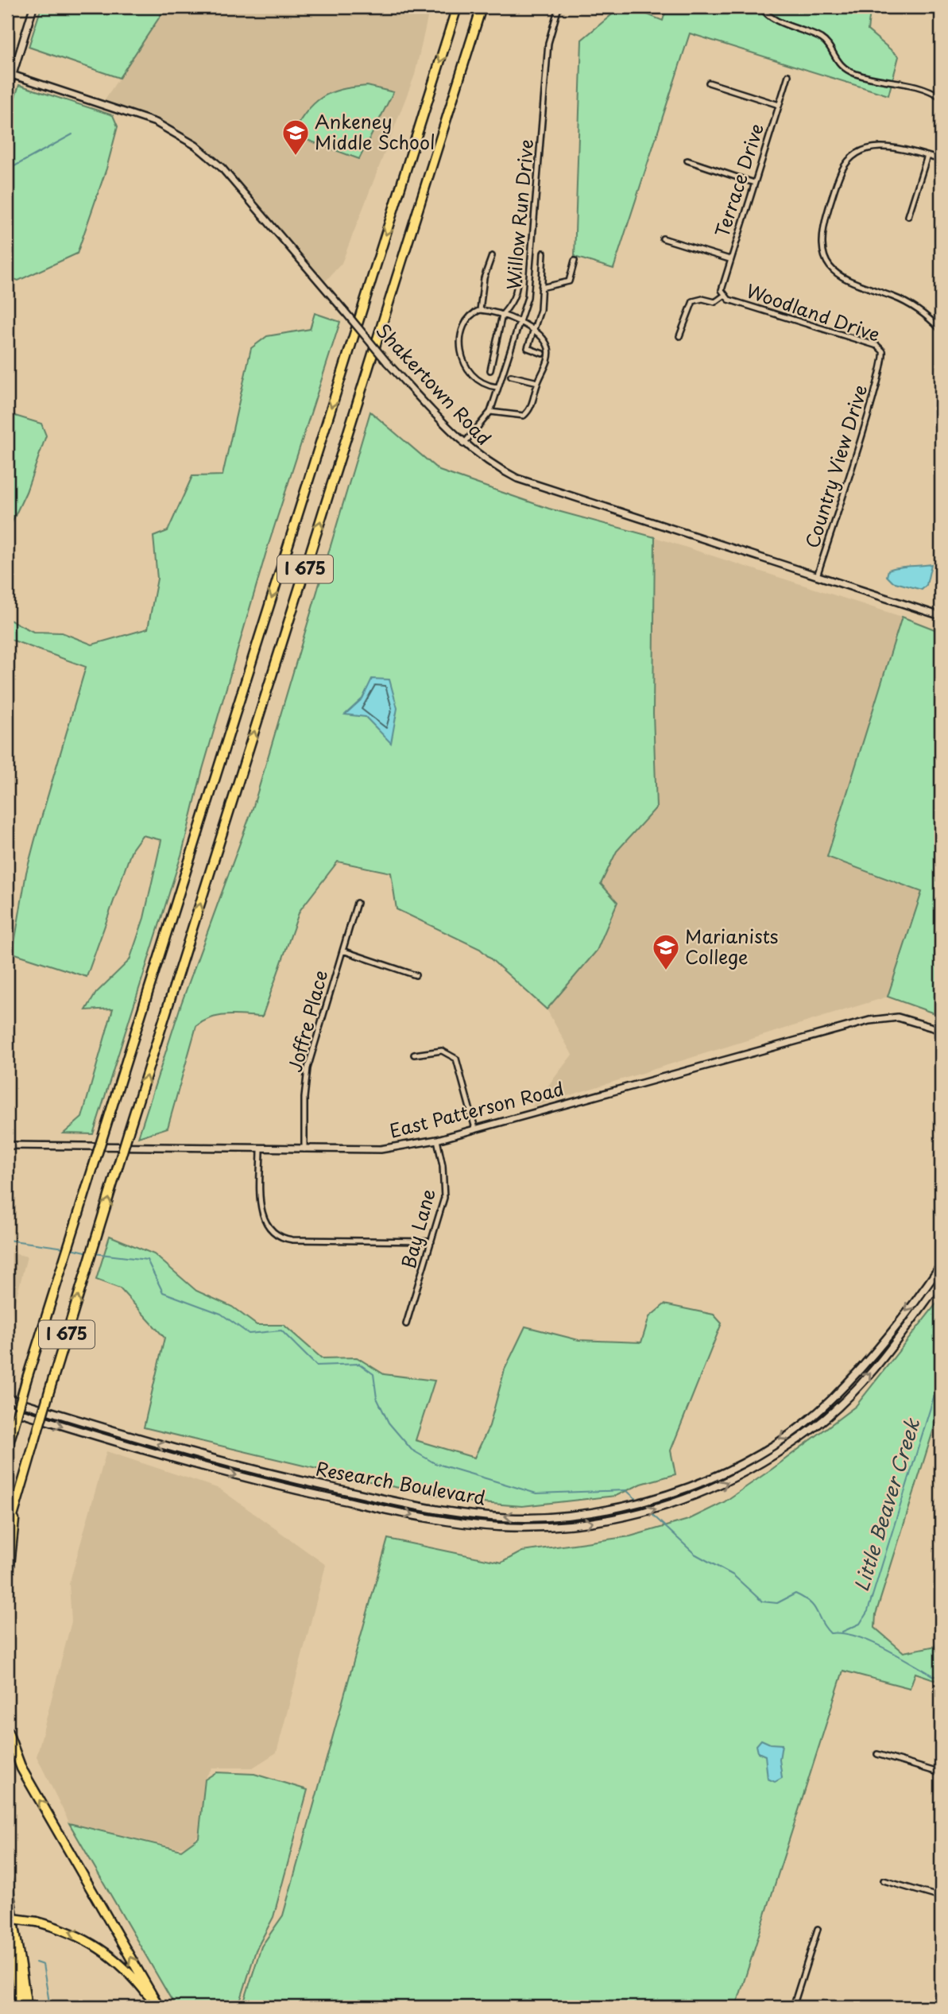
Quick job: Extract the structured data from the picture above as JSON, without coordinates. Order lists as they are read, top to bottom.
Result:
{
  "streets": {
    "highway": ["I 675"],
    "main road": ["Research Boulevard"],
    "street": [
      "Terrace Drive",
      "Willow Run Drive",
      "Woodland Drive",
      "Shakertown Road",
      "Country View Drive",
      "Joffre Place",
      "East Patterson Road",
      "Bay Lane"
    ]
  },
  "crossings": [
    ["Terrace Drive", "Woodland Drive"],
    ["Willow Run Drive", "Shakertown Road"],
    ["Woodland Drive", "Country View Drive"],
    ["Shakertown Road", "Country View Drive"],
    ["Joffre Place", "East Patterson Road"],
    ["East Patterson Road", "Bay Lane"]
  ],
  "water": ["Little Beaver Creek"],
  "places": {
    "school or university": ["Ankeney Middle School", "Marianists College"]
  }
}
